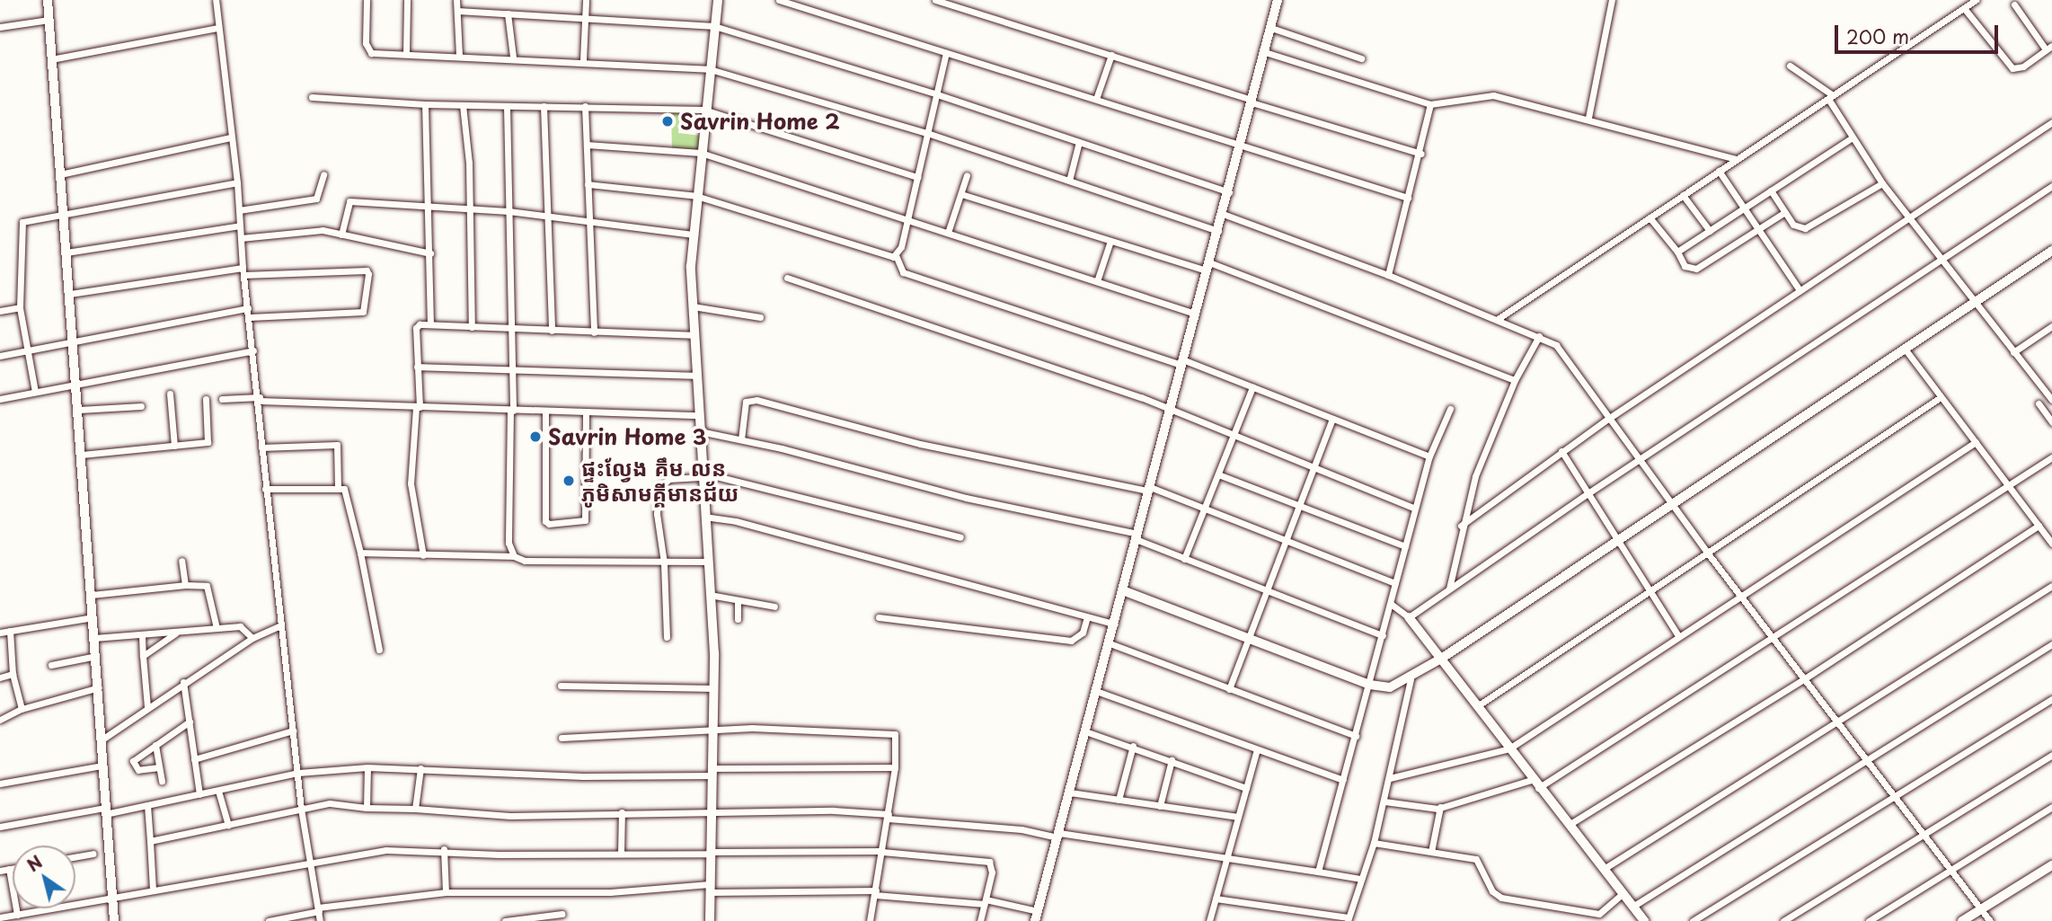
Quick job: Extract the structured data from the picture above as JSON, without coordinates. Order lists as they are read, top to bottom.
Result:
{
  "places": ["Savrin Home 2", "Savrin Home 3", "ផ្ទះល្វែង គឹម លន ភូមិសាមគ្គីមានជ័យ"],
  "scale_bar": "200 m",
  "north": "top left"
}
